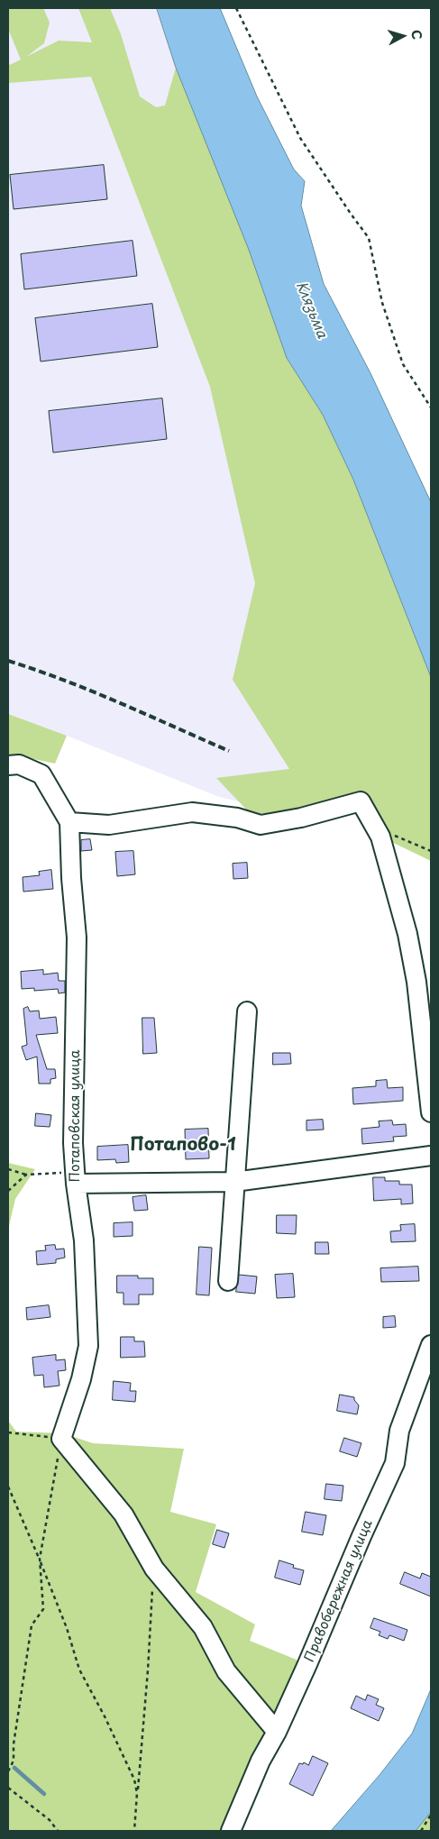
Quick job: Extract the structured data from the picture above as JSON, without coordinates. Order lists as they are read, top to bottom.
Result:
{
  "streets": {
    "street": ["Потаповская улица", "Правобережная улица"]
  },
  "districts": ["Потапово-1"],
  "water": ["Клязьма"],
  "north": "right"
}
